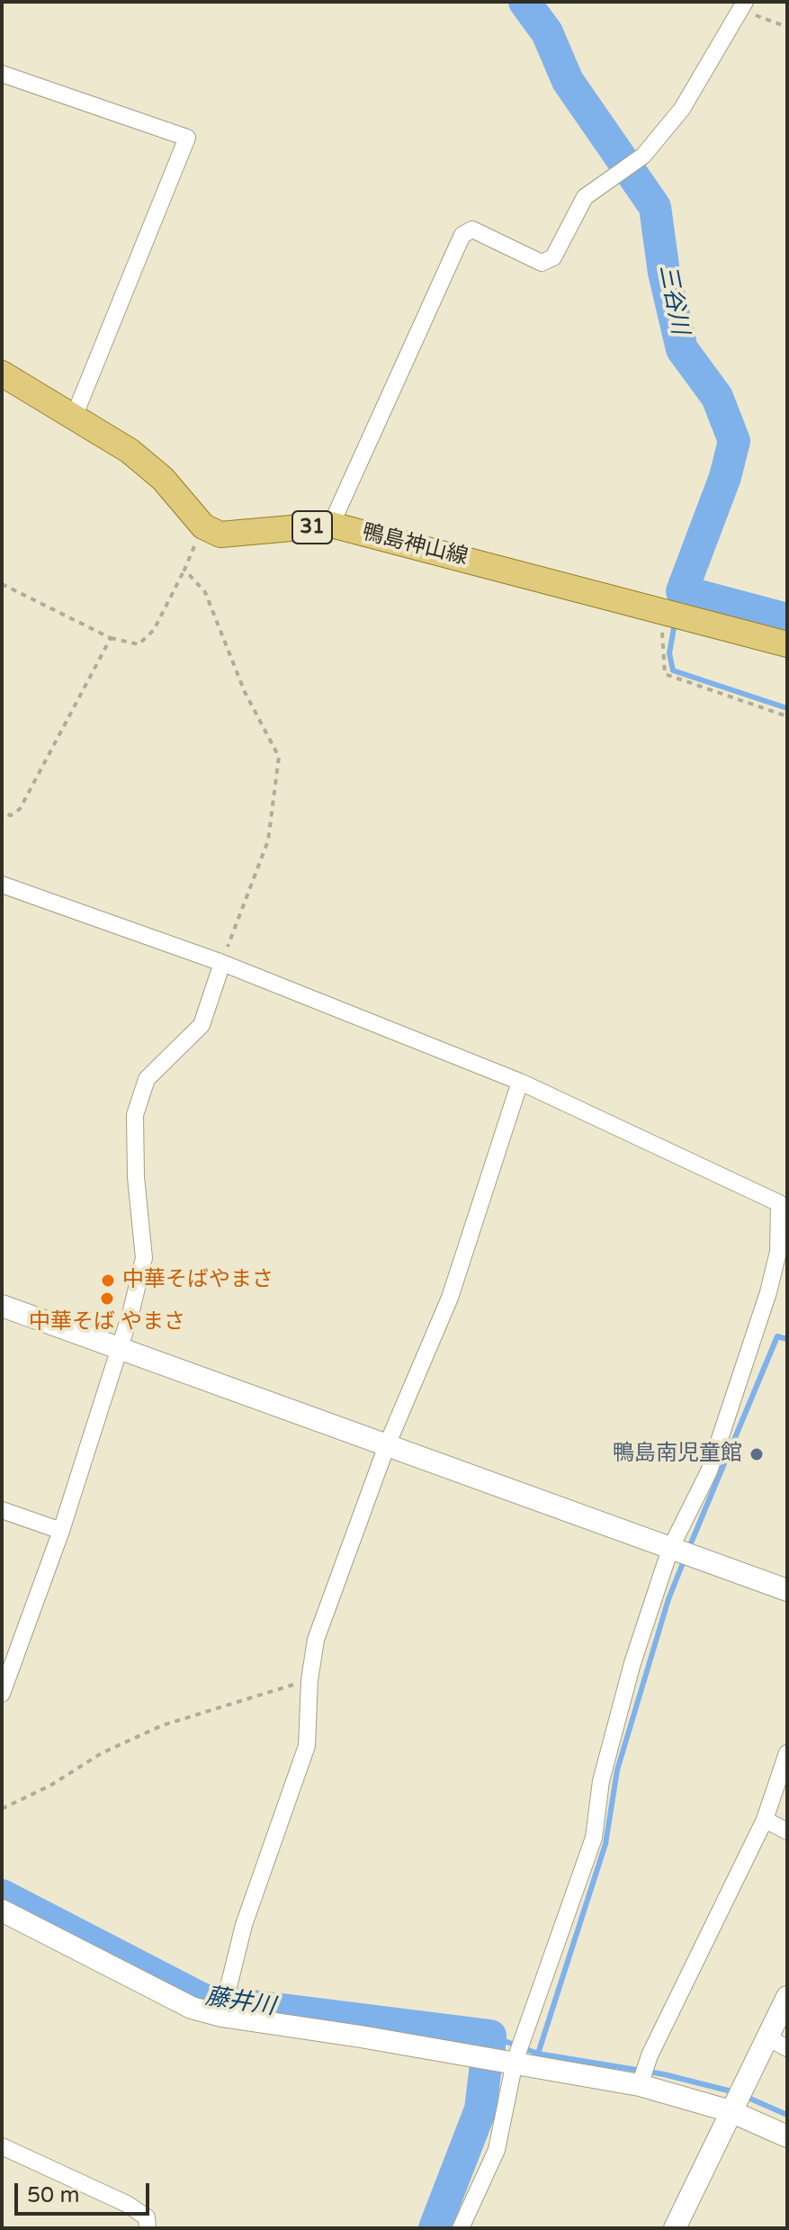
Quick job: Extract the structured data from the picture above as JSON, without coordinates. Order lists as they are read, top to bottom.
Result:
{
  "streets": {
    "main road": ["31", "鴨島神山線"]
  },
  "water": ["三谷川", "藤井川"],
  "places": ["中華そばやまさ", "中華そば やまさ", "鴨島南児童館"],
  "scale_bar": "50 m"
}
